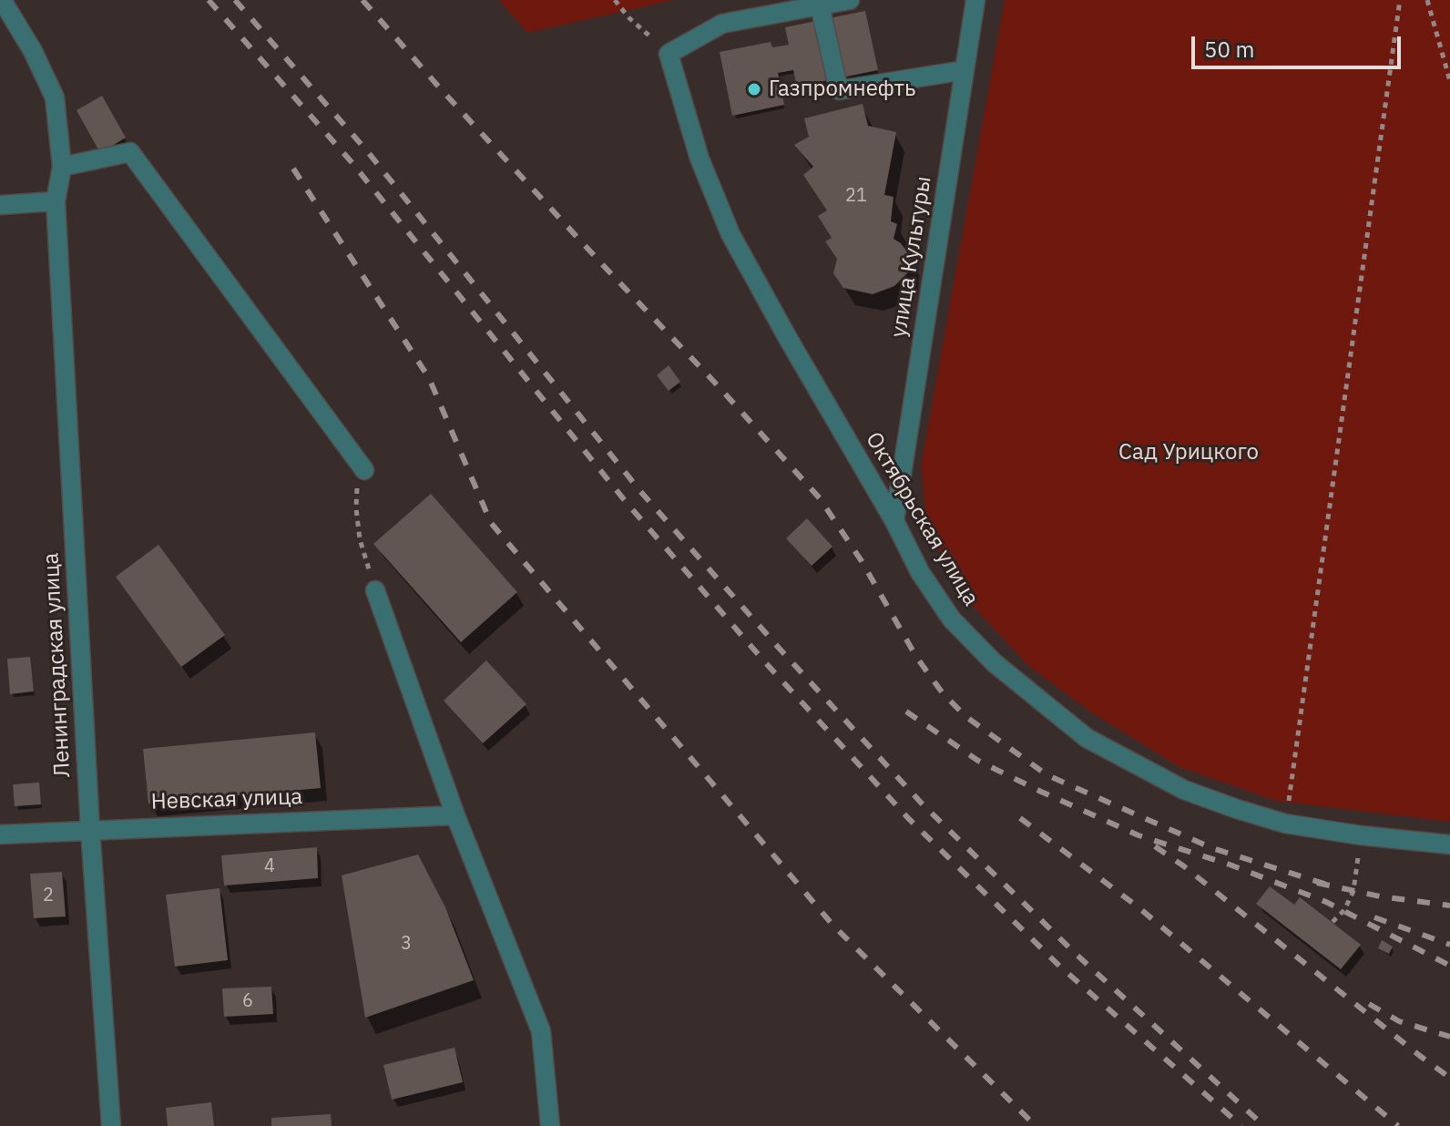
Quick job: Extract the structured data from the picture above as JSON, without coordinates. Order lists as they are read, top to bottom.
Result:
{
  "streets": {
    "street": [
      "улица Культуры",
      "Октябрьская улица",
      "Ленинградская улица",
      "Невская улица"
    ]
  },
  "crossings": [
    ["улица Культуры", "Октябрьская улица"],
    ["Ленинградская улица", "Невская улица"]
  ],
  "parks": ["Сад Урицкого"],
  "places": ["Газпромнефть"],
  "house_numbers": [
    "21",
    "4",
    "2",
    "3",
    "6"
  ],
  "scale_bar": "50 m"
}
